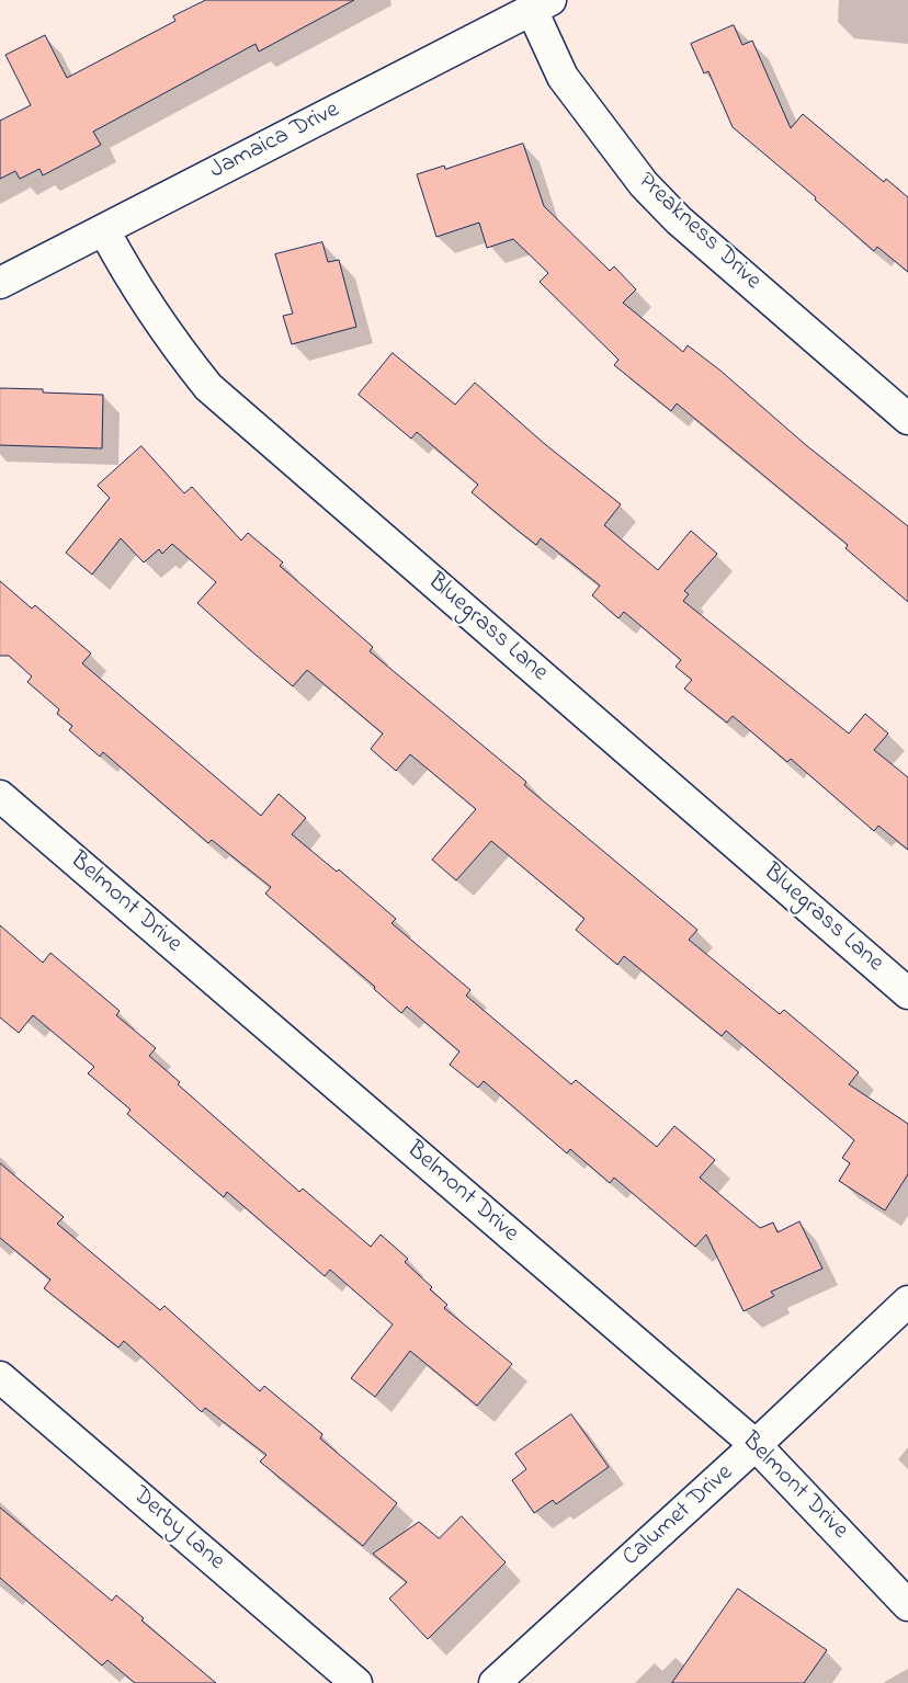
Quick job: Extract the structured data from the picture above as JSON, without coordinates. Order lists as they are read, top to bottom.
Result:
{
  "streets": {
    "street": [
      "Jamaica Drive",
      "Preakness Drive",
      "Bluegrass Lane",
      "Belmont Drive",
      "Calumet Drive",
      "Derby Lane"
    ]
  },
  "crossings": [
    ["Jamaica Drive", "Preakness Drive"],
    ["Jamaica Drive", "Bluegrass Lane"],
    ["Belmont Drive", "Calumet Drive"]
  ]
}
